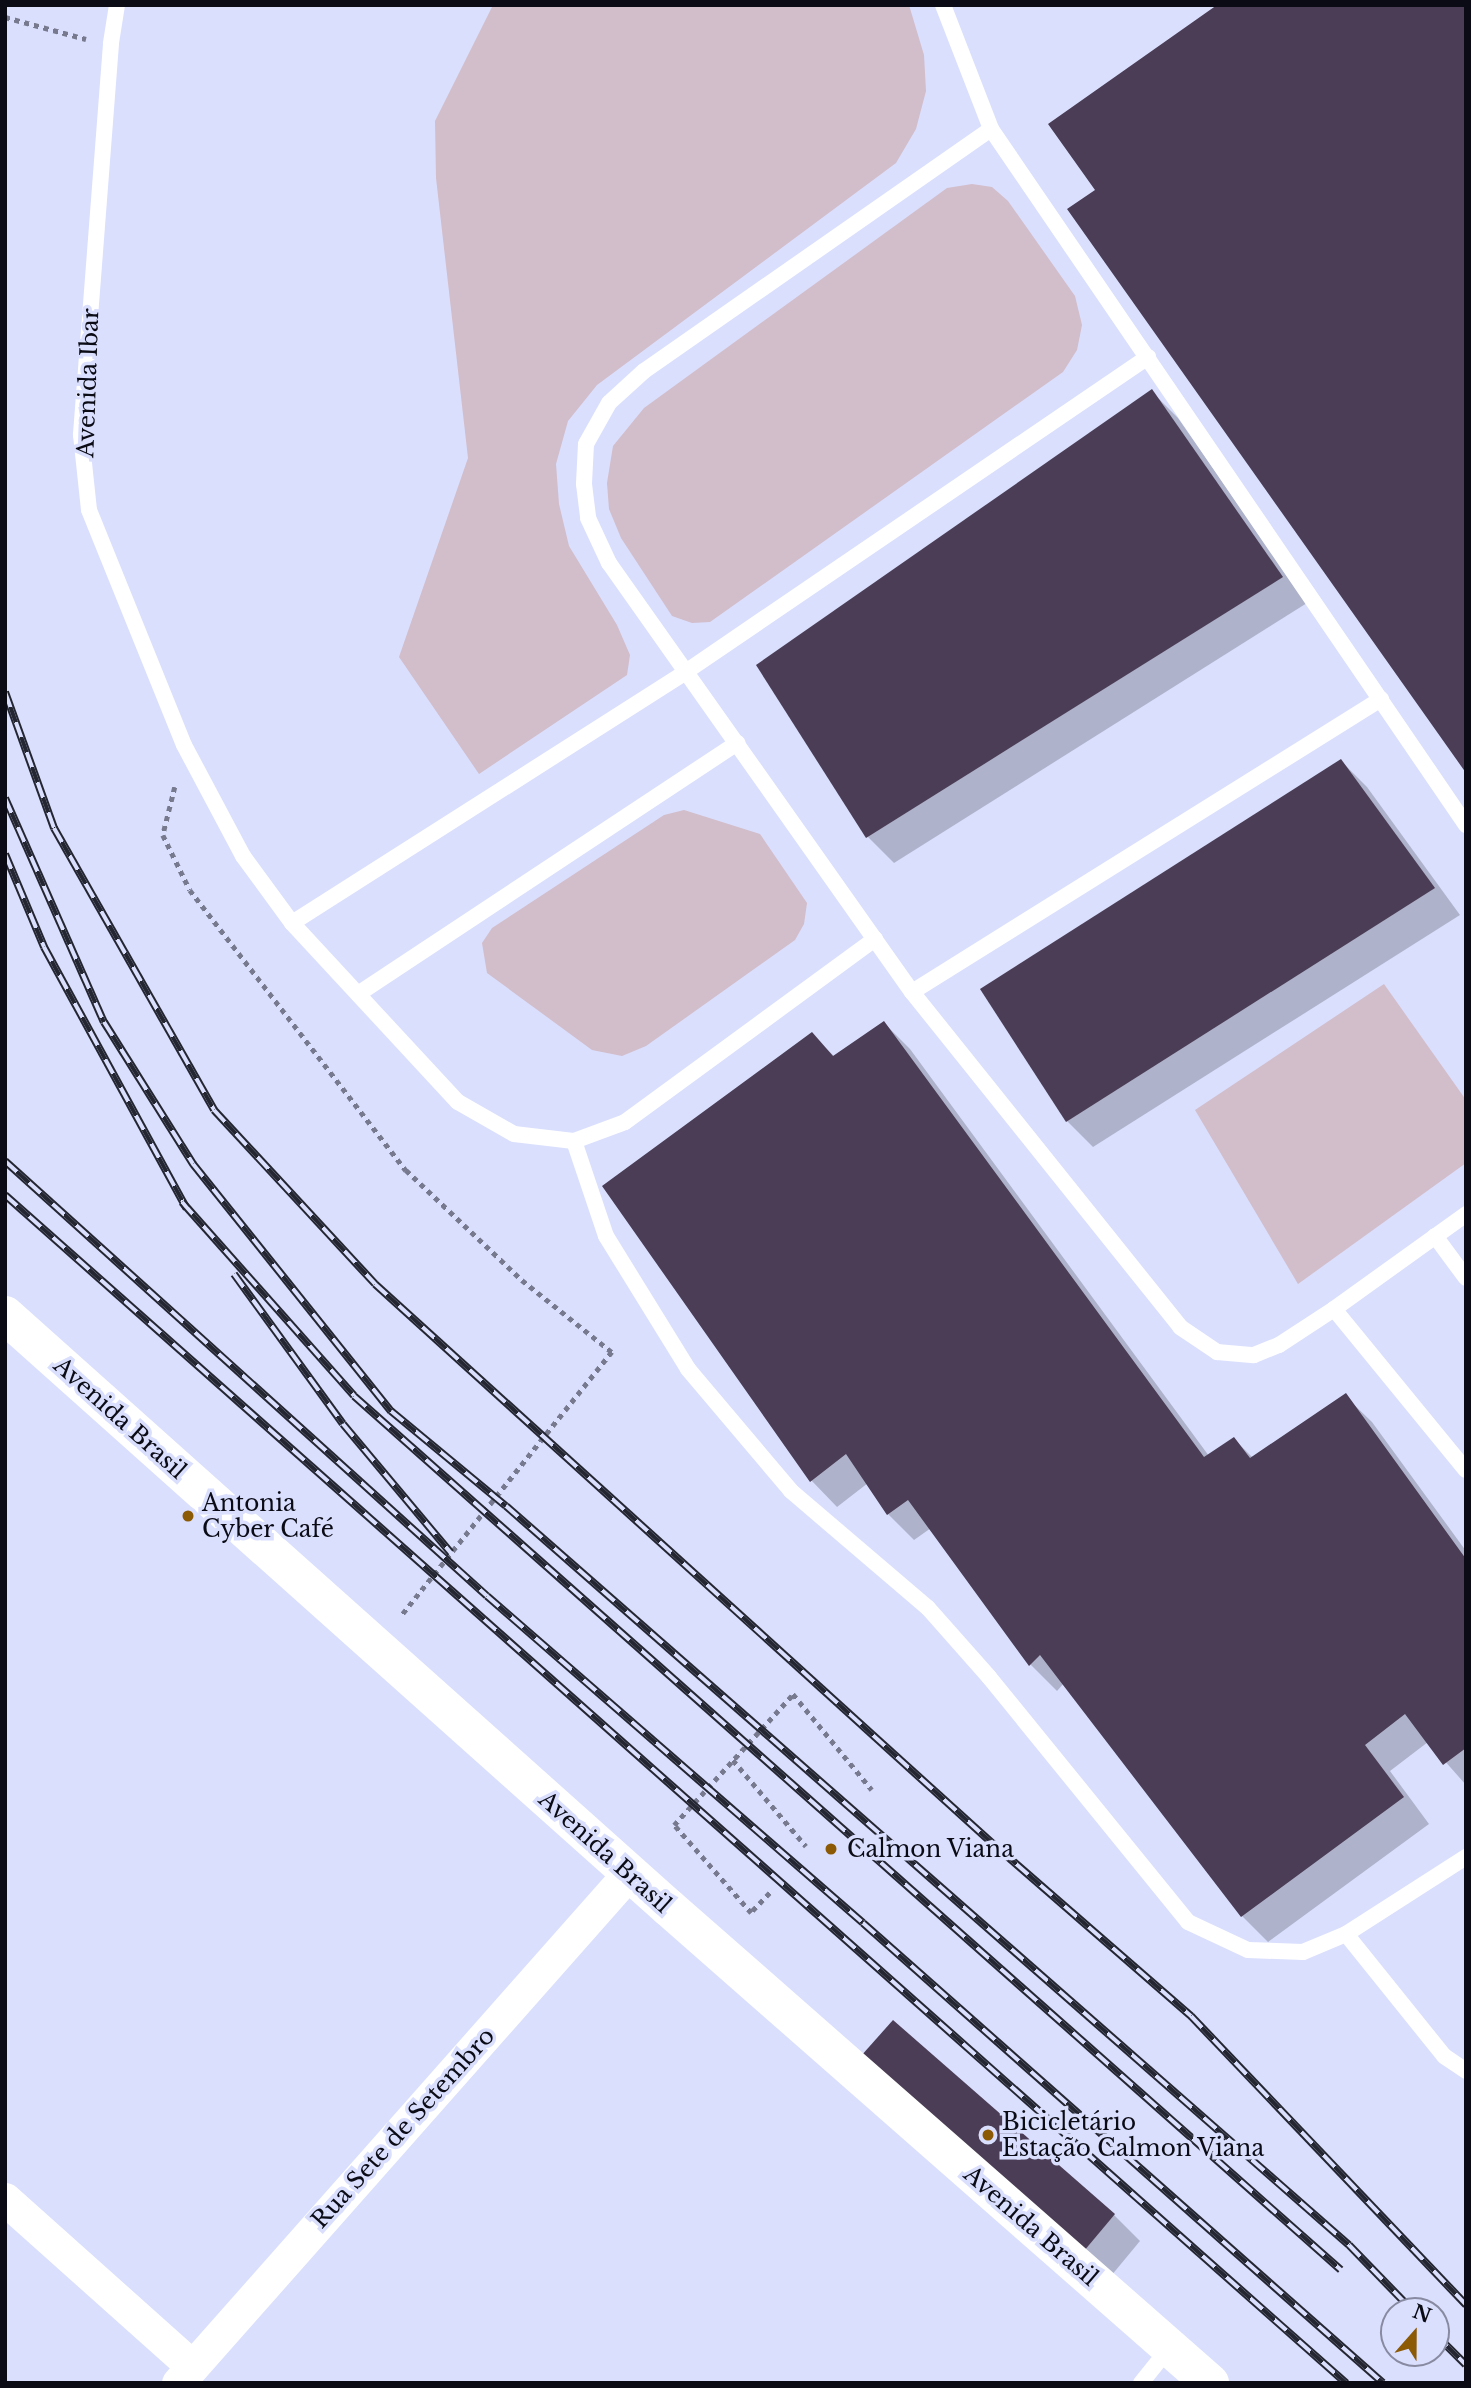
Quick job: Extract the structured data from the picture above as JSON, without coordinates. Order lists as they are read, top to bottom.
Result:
{
  "streets": {
    "main road": ["Avenida Brasil"],
    "street": ["Rua Sete de Setembro"],
    "lane": ["Avenida Ibar"]
  },
  "crossings": [
    ["Avenida Brasil", "Rua Sete de Setembro"]
  ],
  "places": ["Antonia Cyber Café", "Calmon Viana", "Bicicletário Estação Calmon Viana"],
  "north": "top"
}
